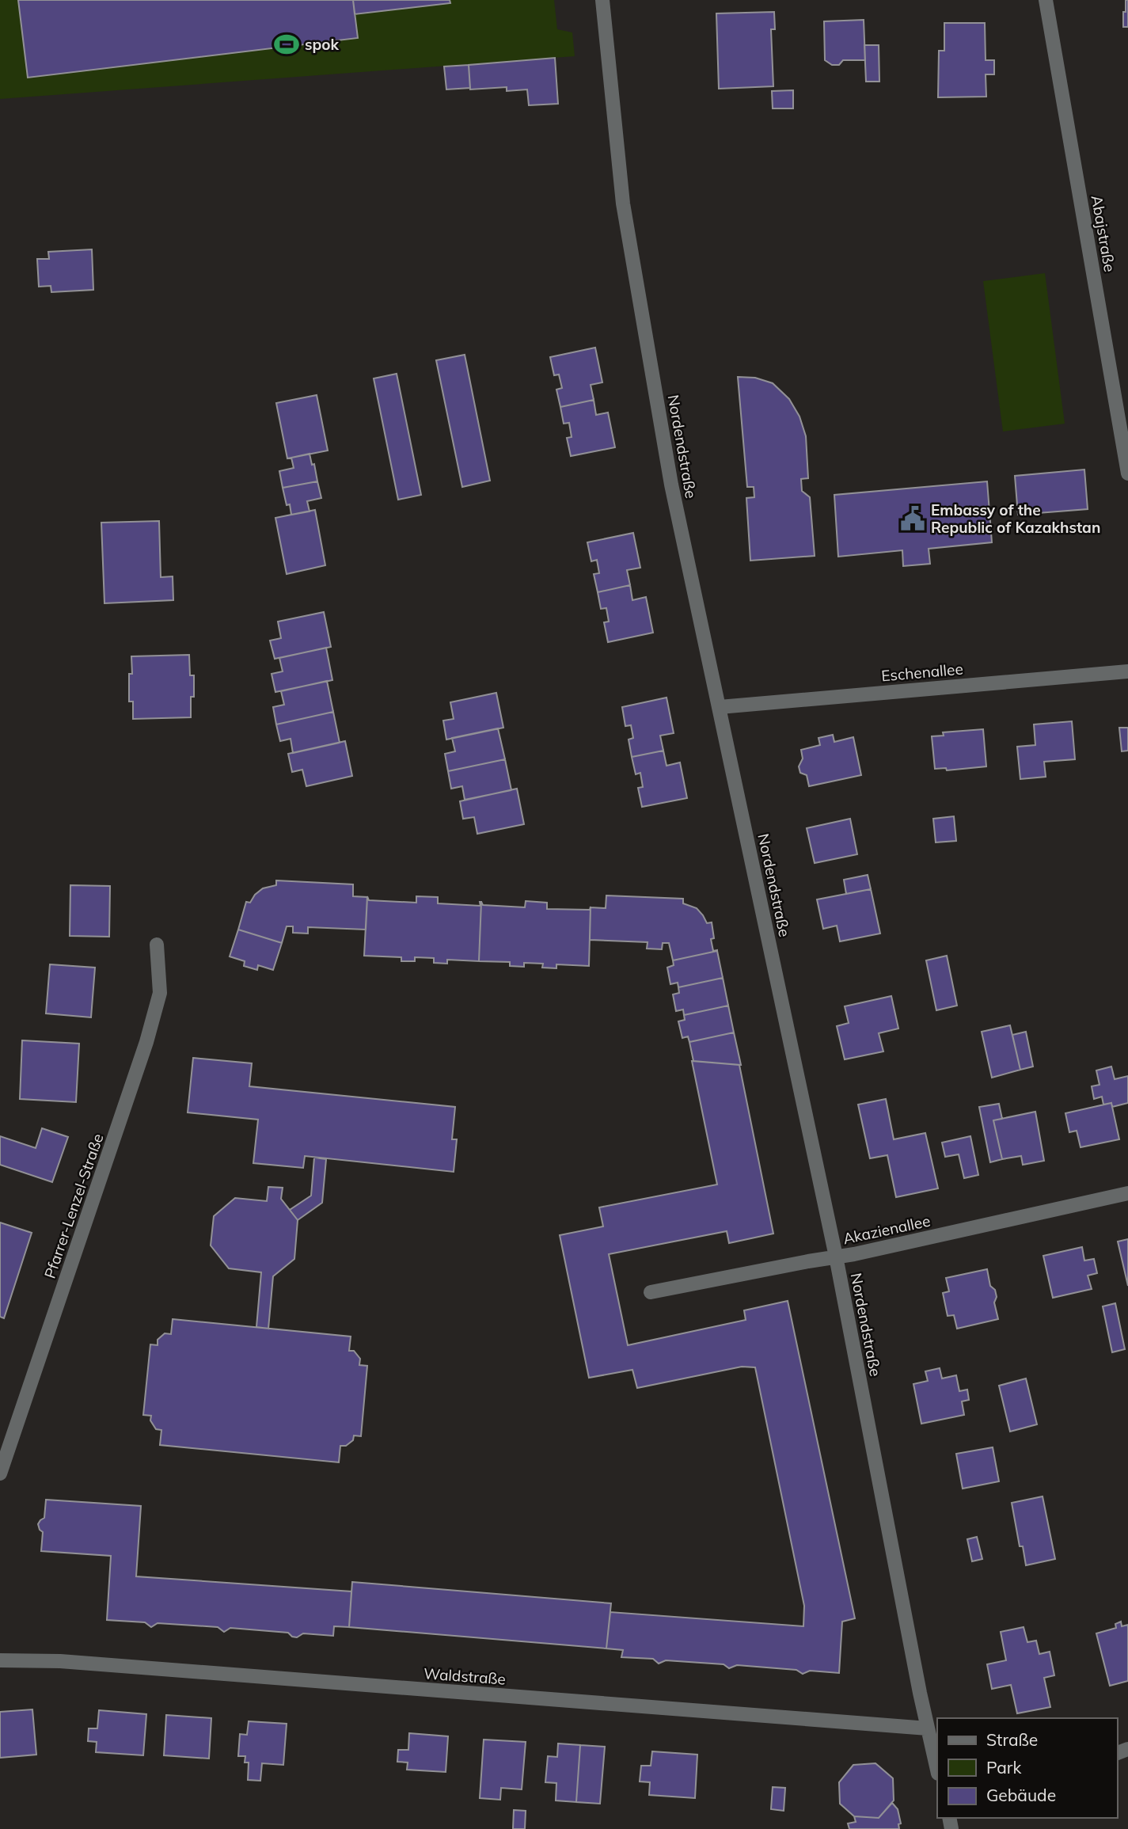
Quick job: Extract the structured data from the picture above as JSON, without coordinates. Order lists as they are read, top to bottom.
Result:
{
  "streets": {
    "street": [
      "Abajstraße",
      "Nordendstraße",
      "Eschenallee",
      "Pfarrer-Lenzel-Straße",
      "Akazienallee",
      "Waldstraße"
    ]
  },
  "crossings": [
    ["Nordendstraße", "Eschenallee"],
    ["Nordendstraße", "Akazienallee"],
    ["Nordendstraße", "Waldstraße"]
  ],
  "places": {
    "sports": ["spok"],
    "public building": ["Embassy of the Republic of Kazakhstan"]
  },
  "legend": ["Straße", "Park", "Gebäude"]
}
